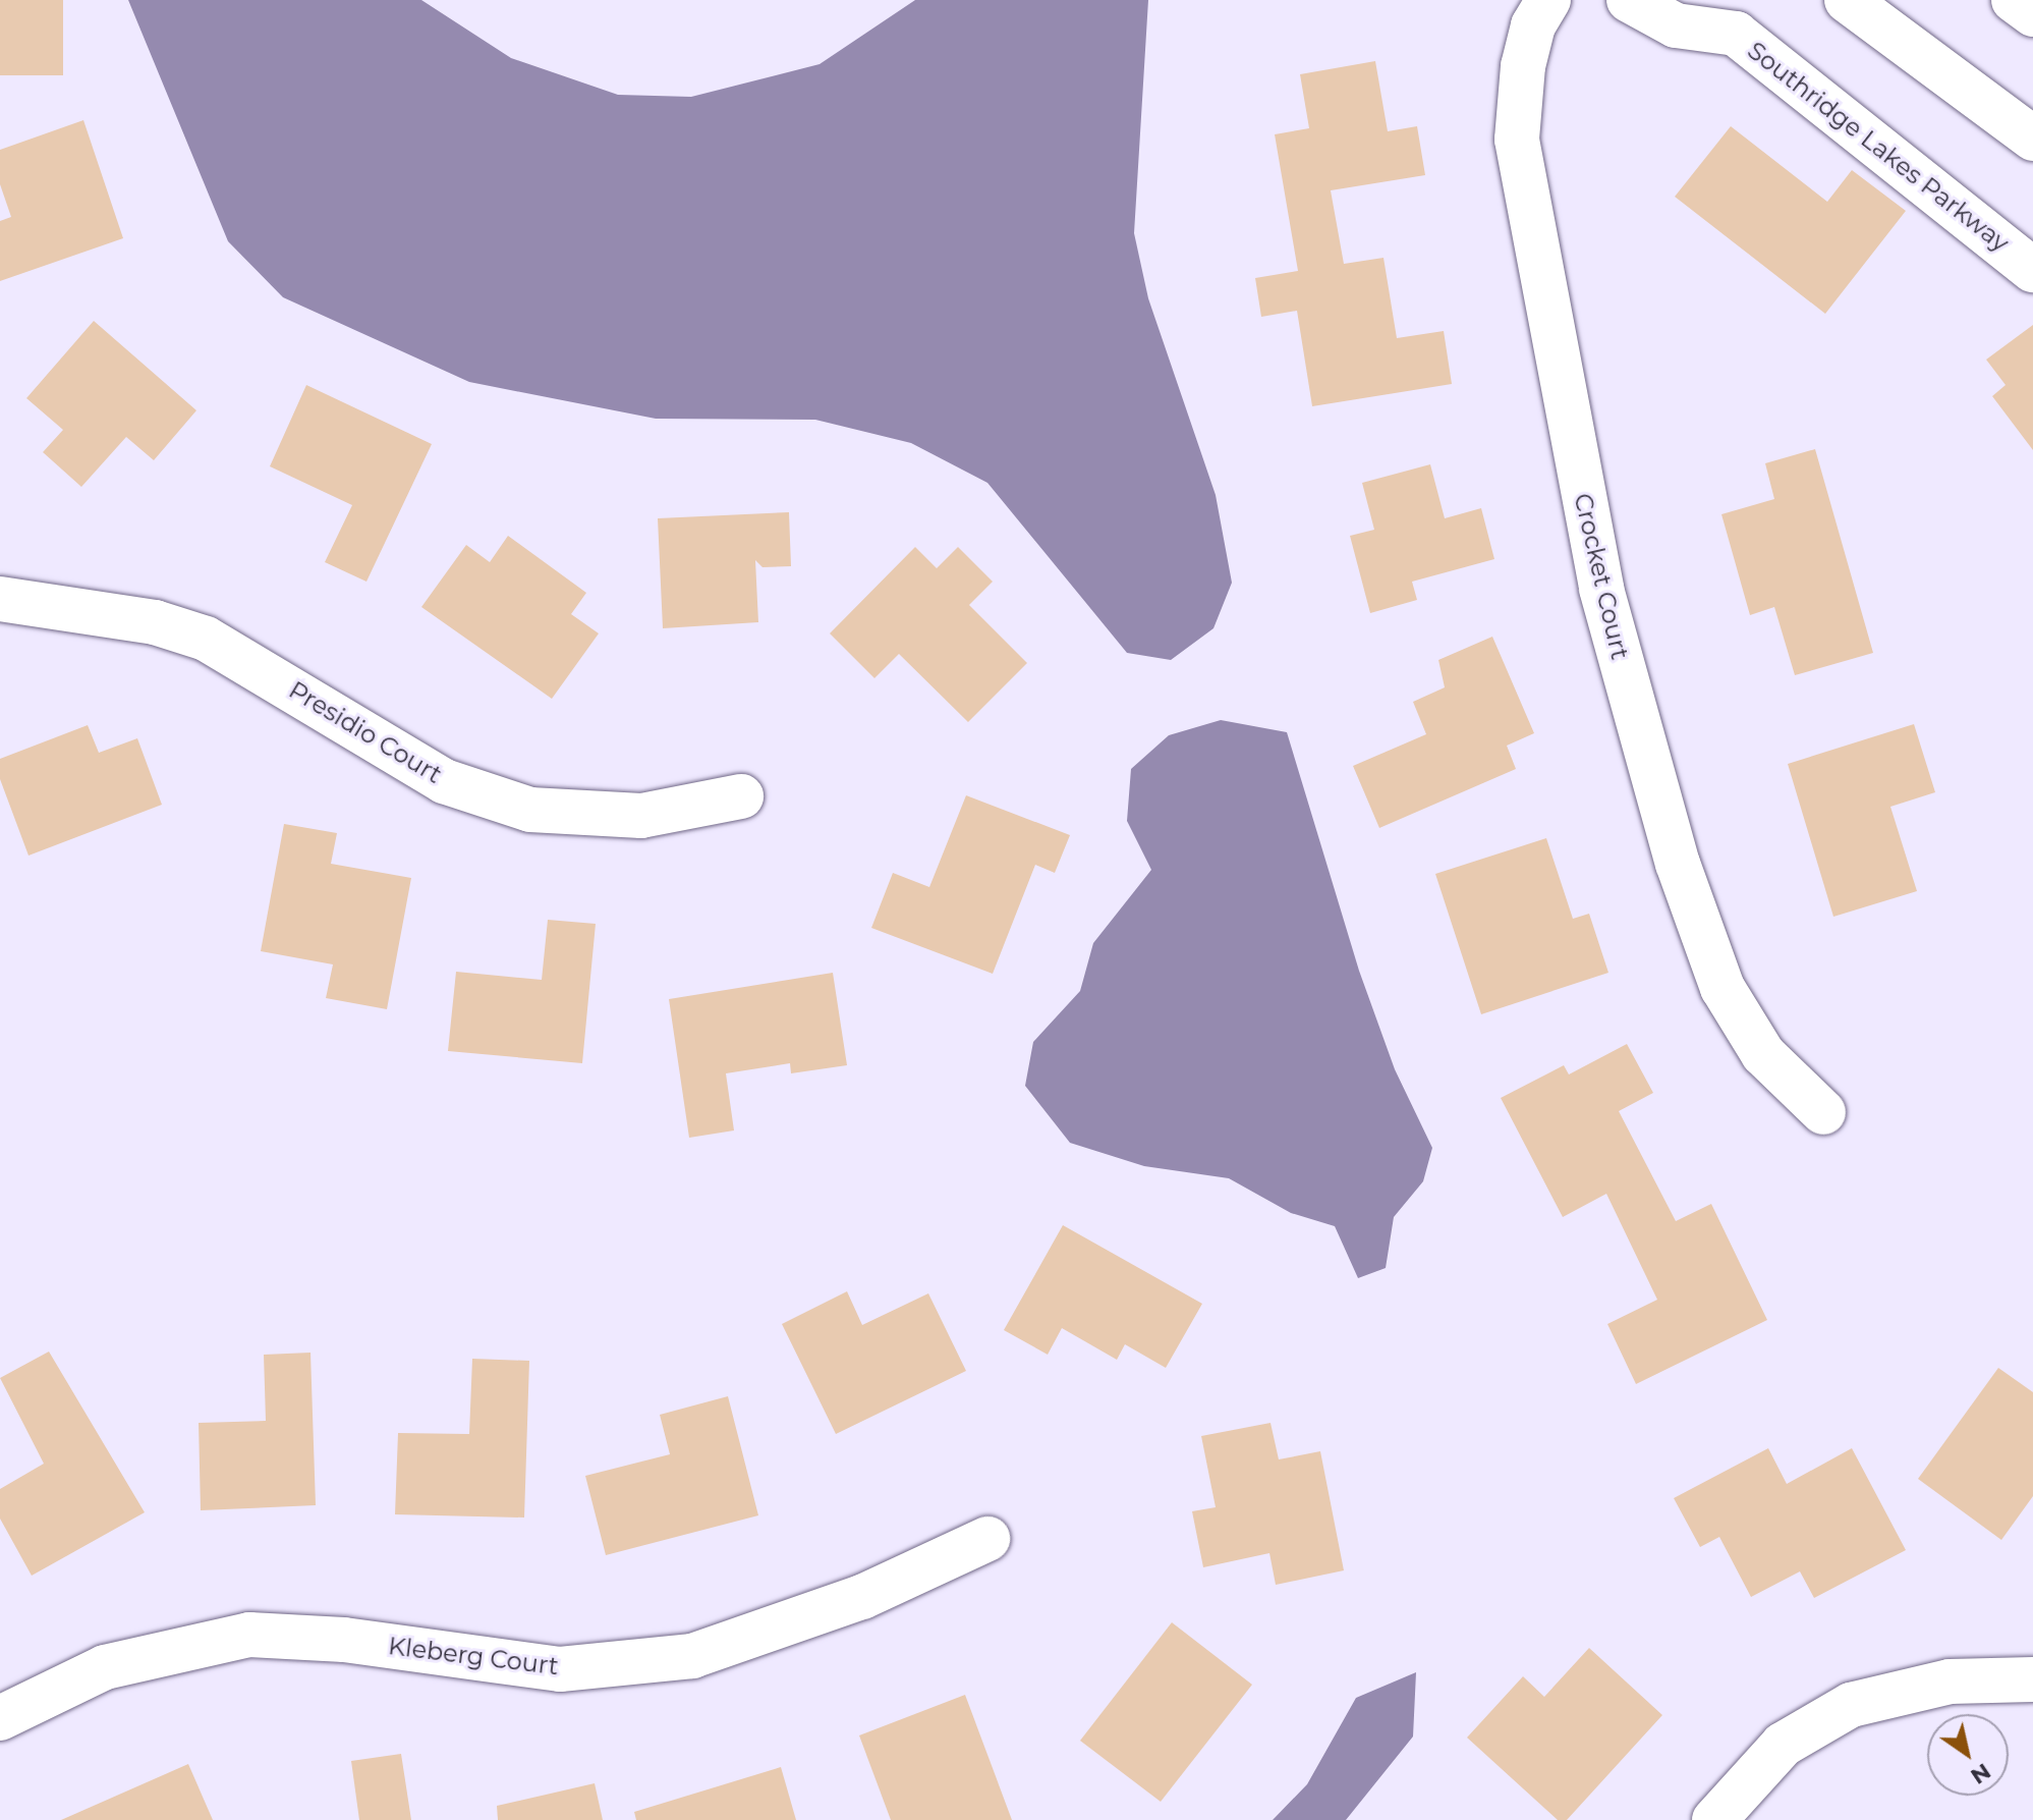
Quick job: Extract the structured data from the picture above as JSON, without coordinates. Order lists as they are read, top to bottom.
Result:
{
  "streets": {
    "street": [
      "Southridge Lakes Parkway",
      "Crocket Court",
      "Presidio Court",
      "Kleberg Court"
    ]
  },
  "north": "bottom right"
}
